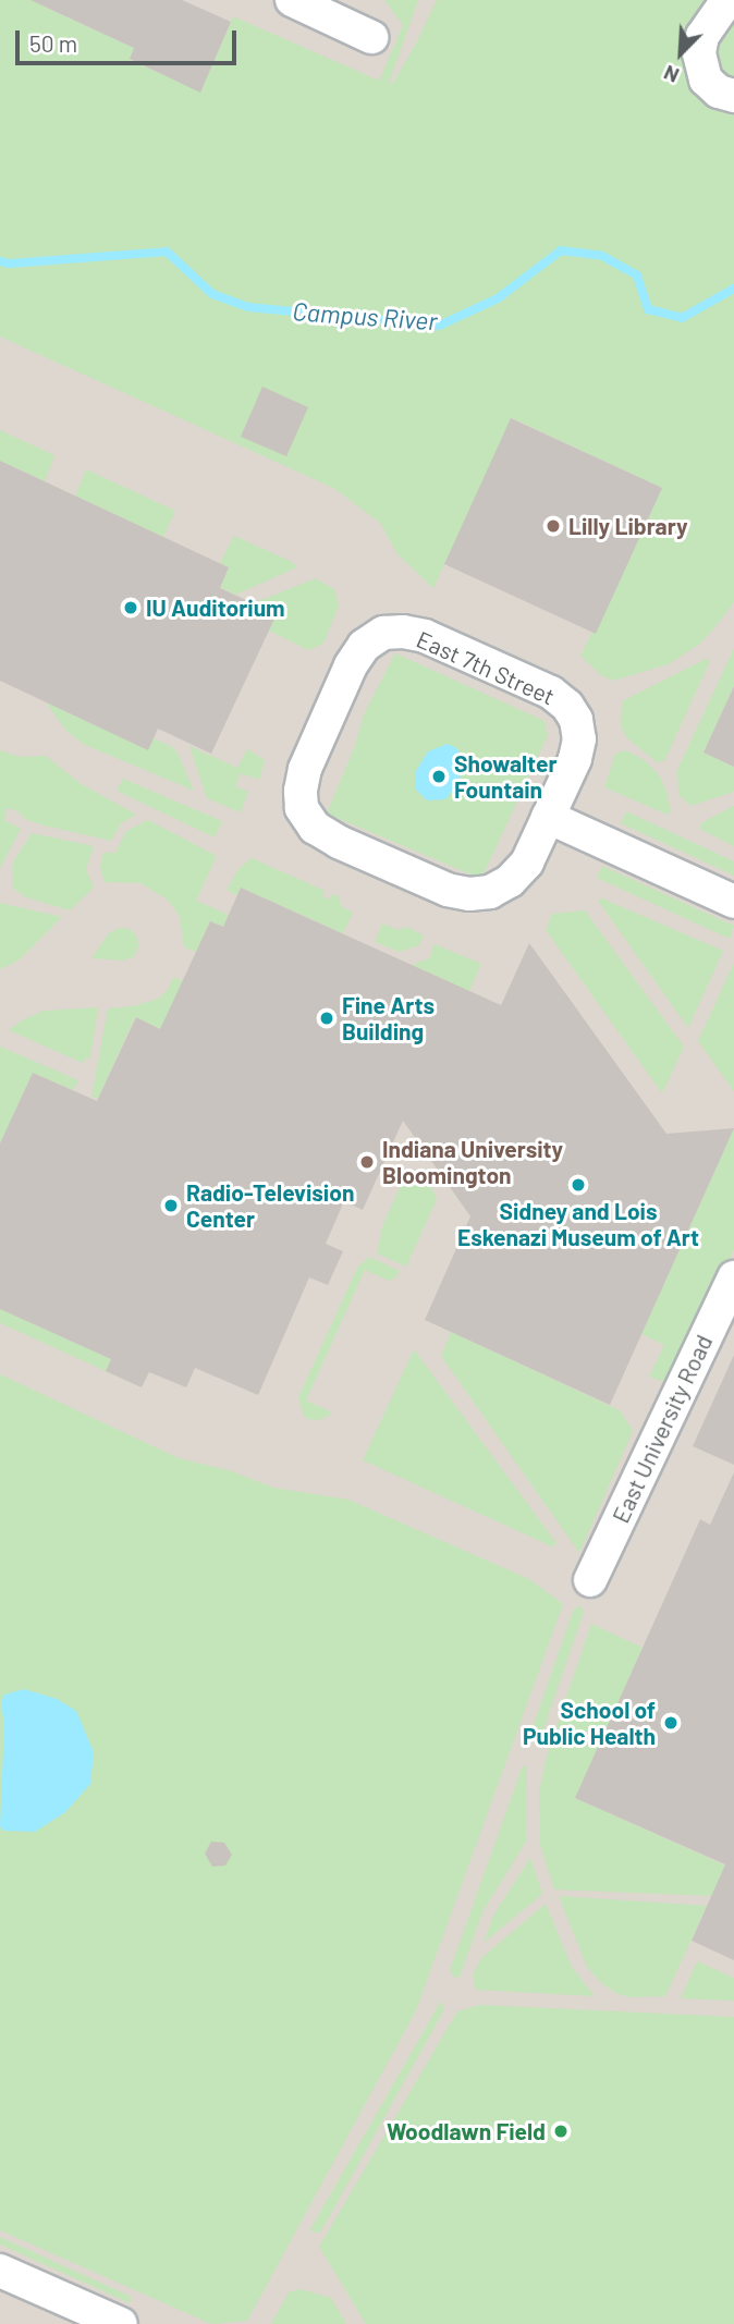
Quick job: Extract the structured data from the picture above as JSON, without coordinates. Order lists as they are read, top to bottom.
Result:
{
  "streets": {
    "street": ["East 7th Street", "East University Road"]
  },
  "water": ["Campus River"],
  "places": [
    "Lilly Library",
    "IU Auditorium",
    "Showalter Fountain",
    "Fine Arts Building",
    "Indiana University Bloomington",
    "Sidney and Lois Eskenazi Museum of Art",
    "Radio-Television Center",
    "School of Public Health",
    "Woodlawn Field"
  ],
  "scale_bar": "50 m",
  "north": "bottom left"
}
